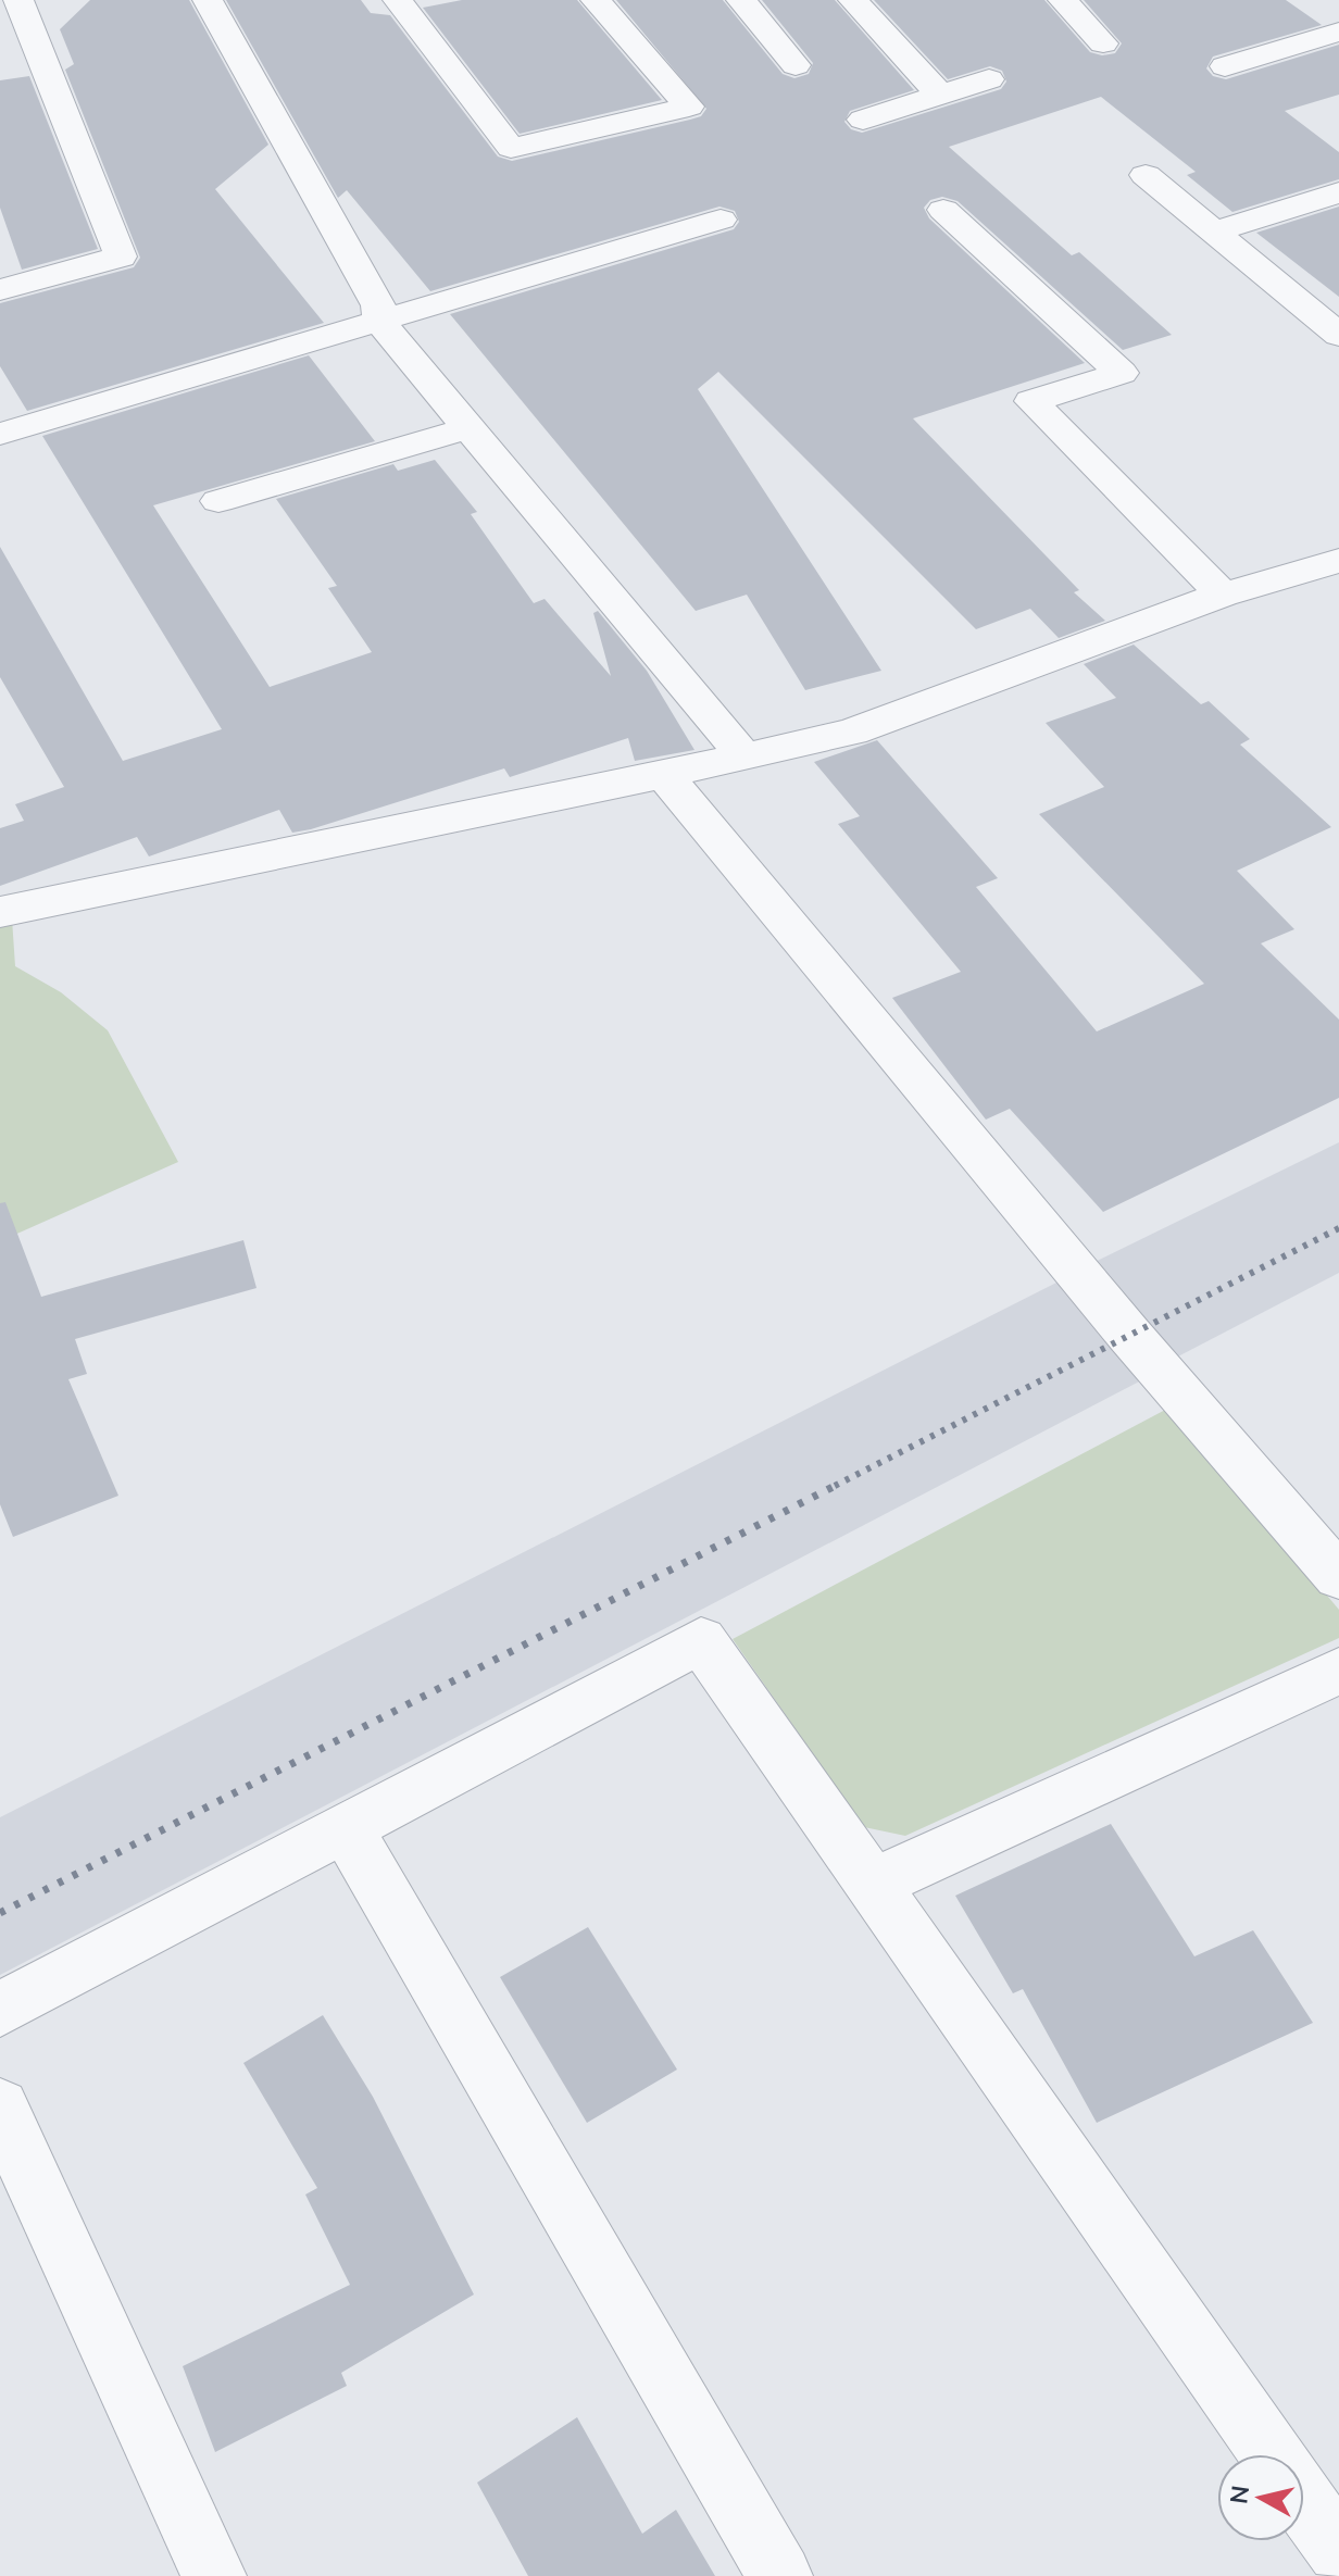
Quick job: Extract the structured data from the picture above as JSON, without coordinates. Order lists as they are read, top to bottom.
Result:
{
  "north": "left"
}
